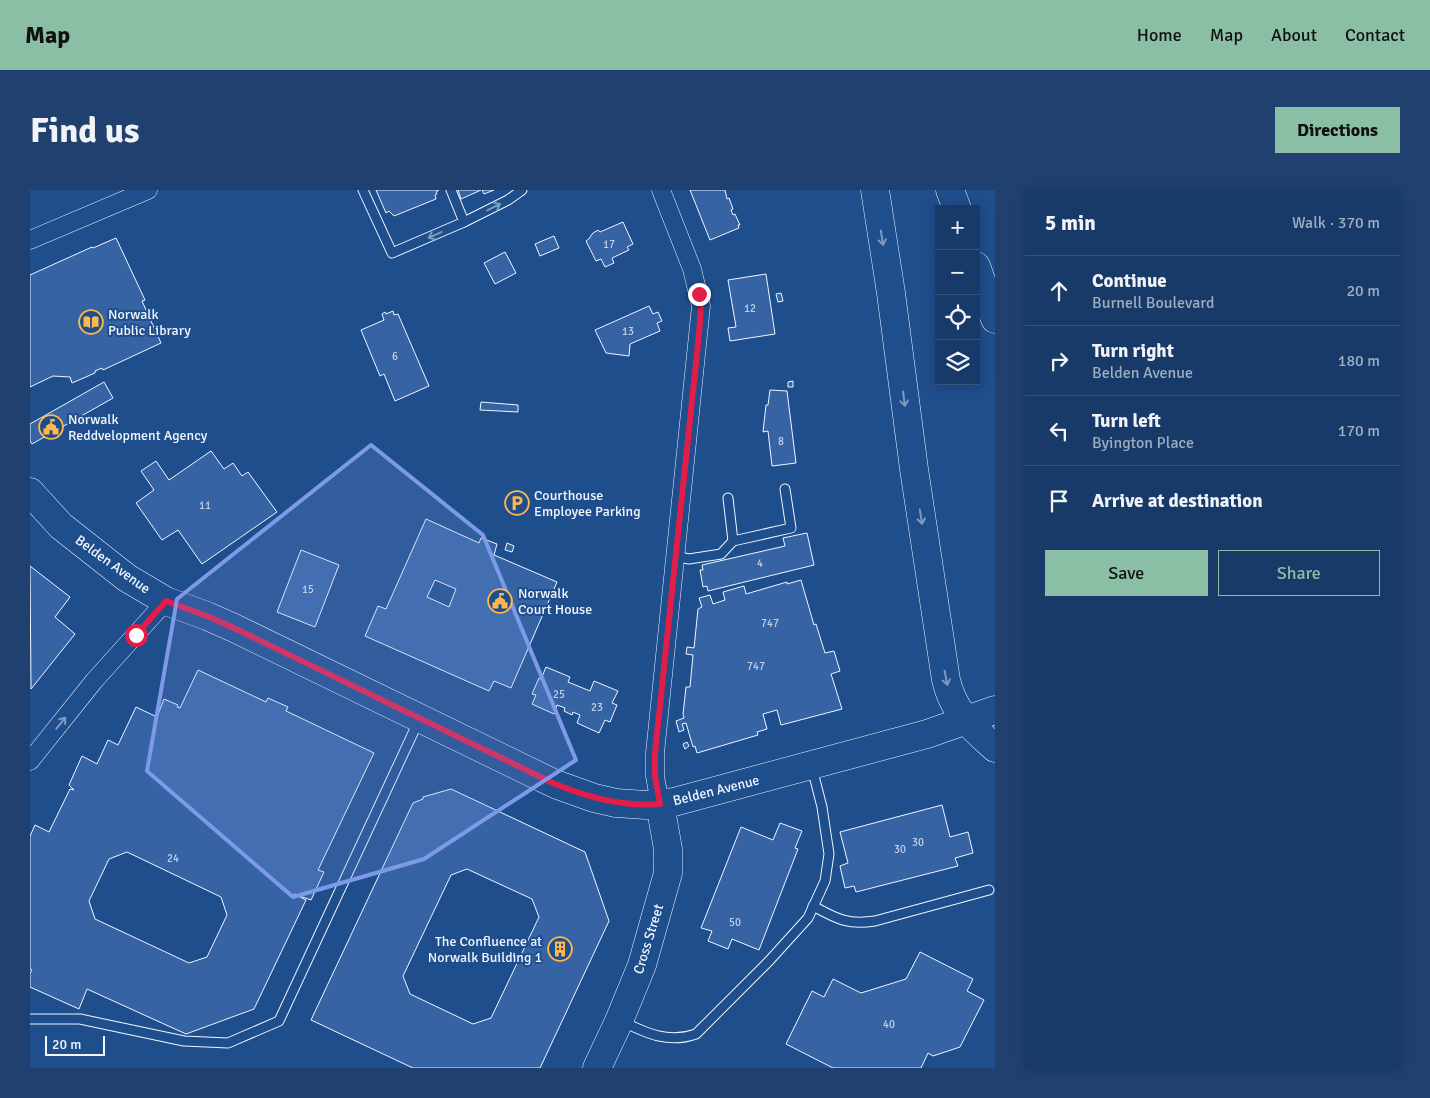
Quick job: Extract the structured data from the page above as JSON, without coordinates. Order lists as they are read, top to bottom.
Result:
{
  "streets": {
    "main road": ["Belden Avenue", "Cross Street"]
  },
  "crossings": [
    ["Belden Avenue", "Cross Street"]
  ],
  "places": {
    "library": ["Norwalk Public Library"],
    "public building": ["Norwalk Reddvelopment Agency", "Norwalk Court House"],
    "parking": ["Courthouse Employee Parking"],
    "building": ["The Confluence at Norwalk Building 1"]
  },
  "house_numbers": [
    "17",
    "12",
    "13",
    "6",
    "8",
    "11",
    "4",
    "15",
    "747",
    "747",
    "25",
    "23",
    "30",
    "30",
    "24",
    "50",
    "40"
  ],
  "scale_bar": "20 m",
  "page": {
    "header": "Map",
    "nav": [
      "Home",
      "Map",
      "About",
      "Contact"
    ],
    "buttons": [
      "Directions",
      ["Save", "Share"]
    ],
    "title": "Find us",
    "heading": ["5 min", "Walk · 370 m"],
    "map_buttons": ["+", "−"],
    "list": [
      ["Continue", "Burnell Boulevard", "20 m"],
      ["Turn right", "Belden Avenue", "180 m"],
      ["Turn left", "Byington Place", "170 m"],
      "Arrive at destination"
    ],
    "scale": "20 m"
  }
}
